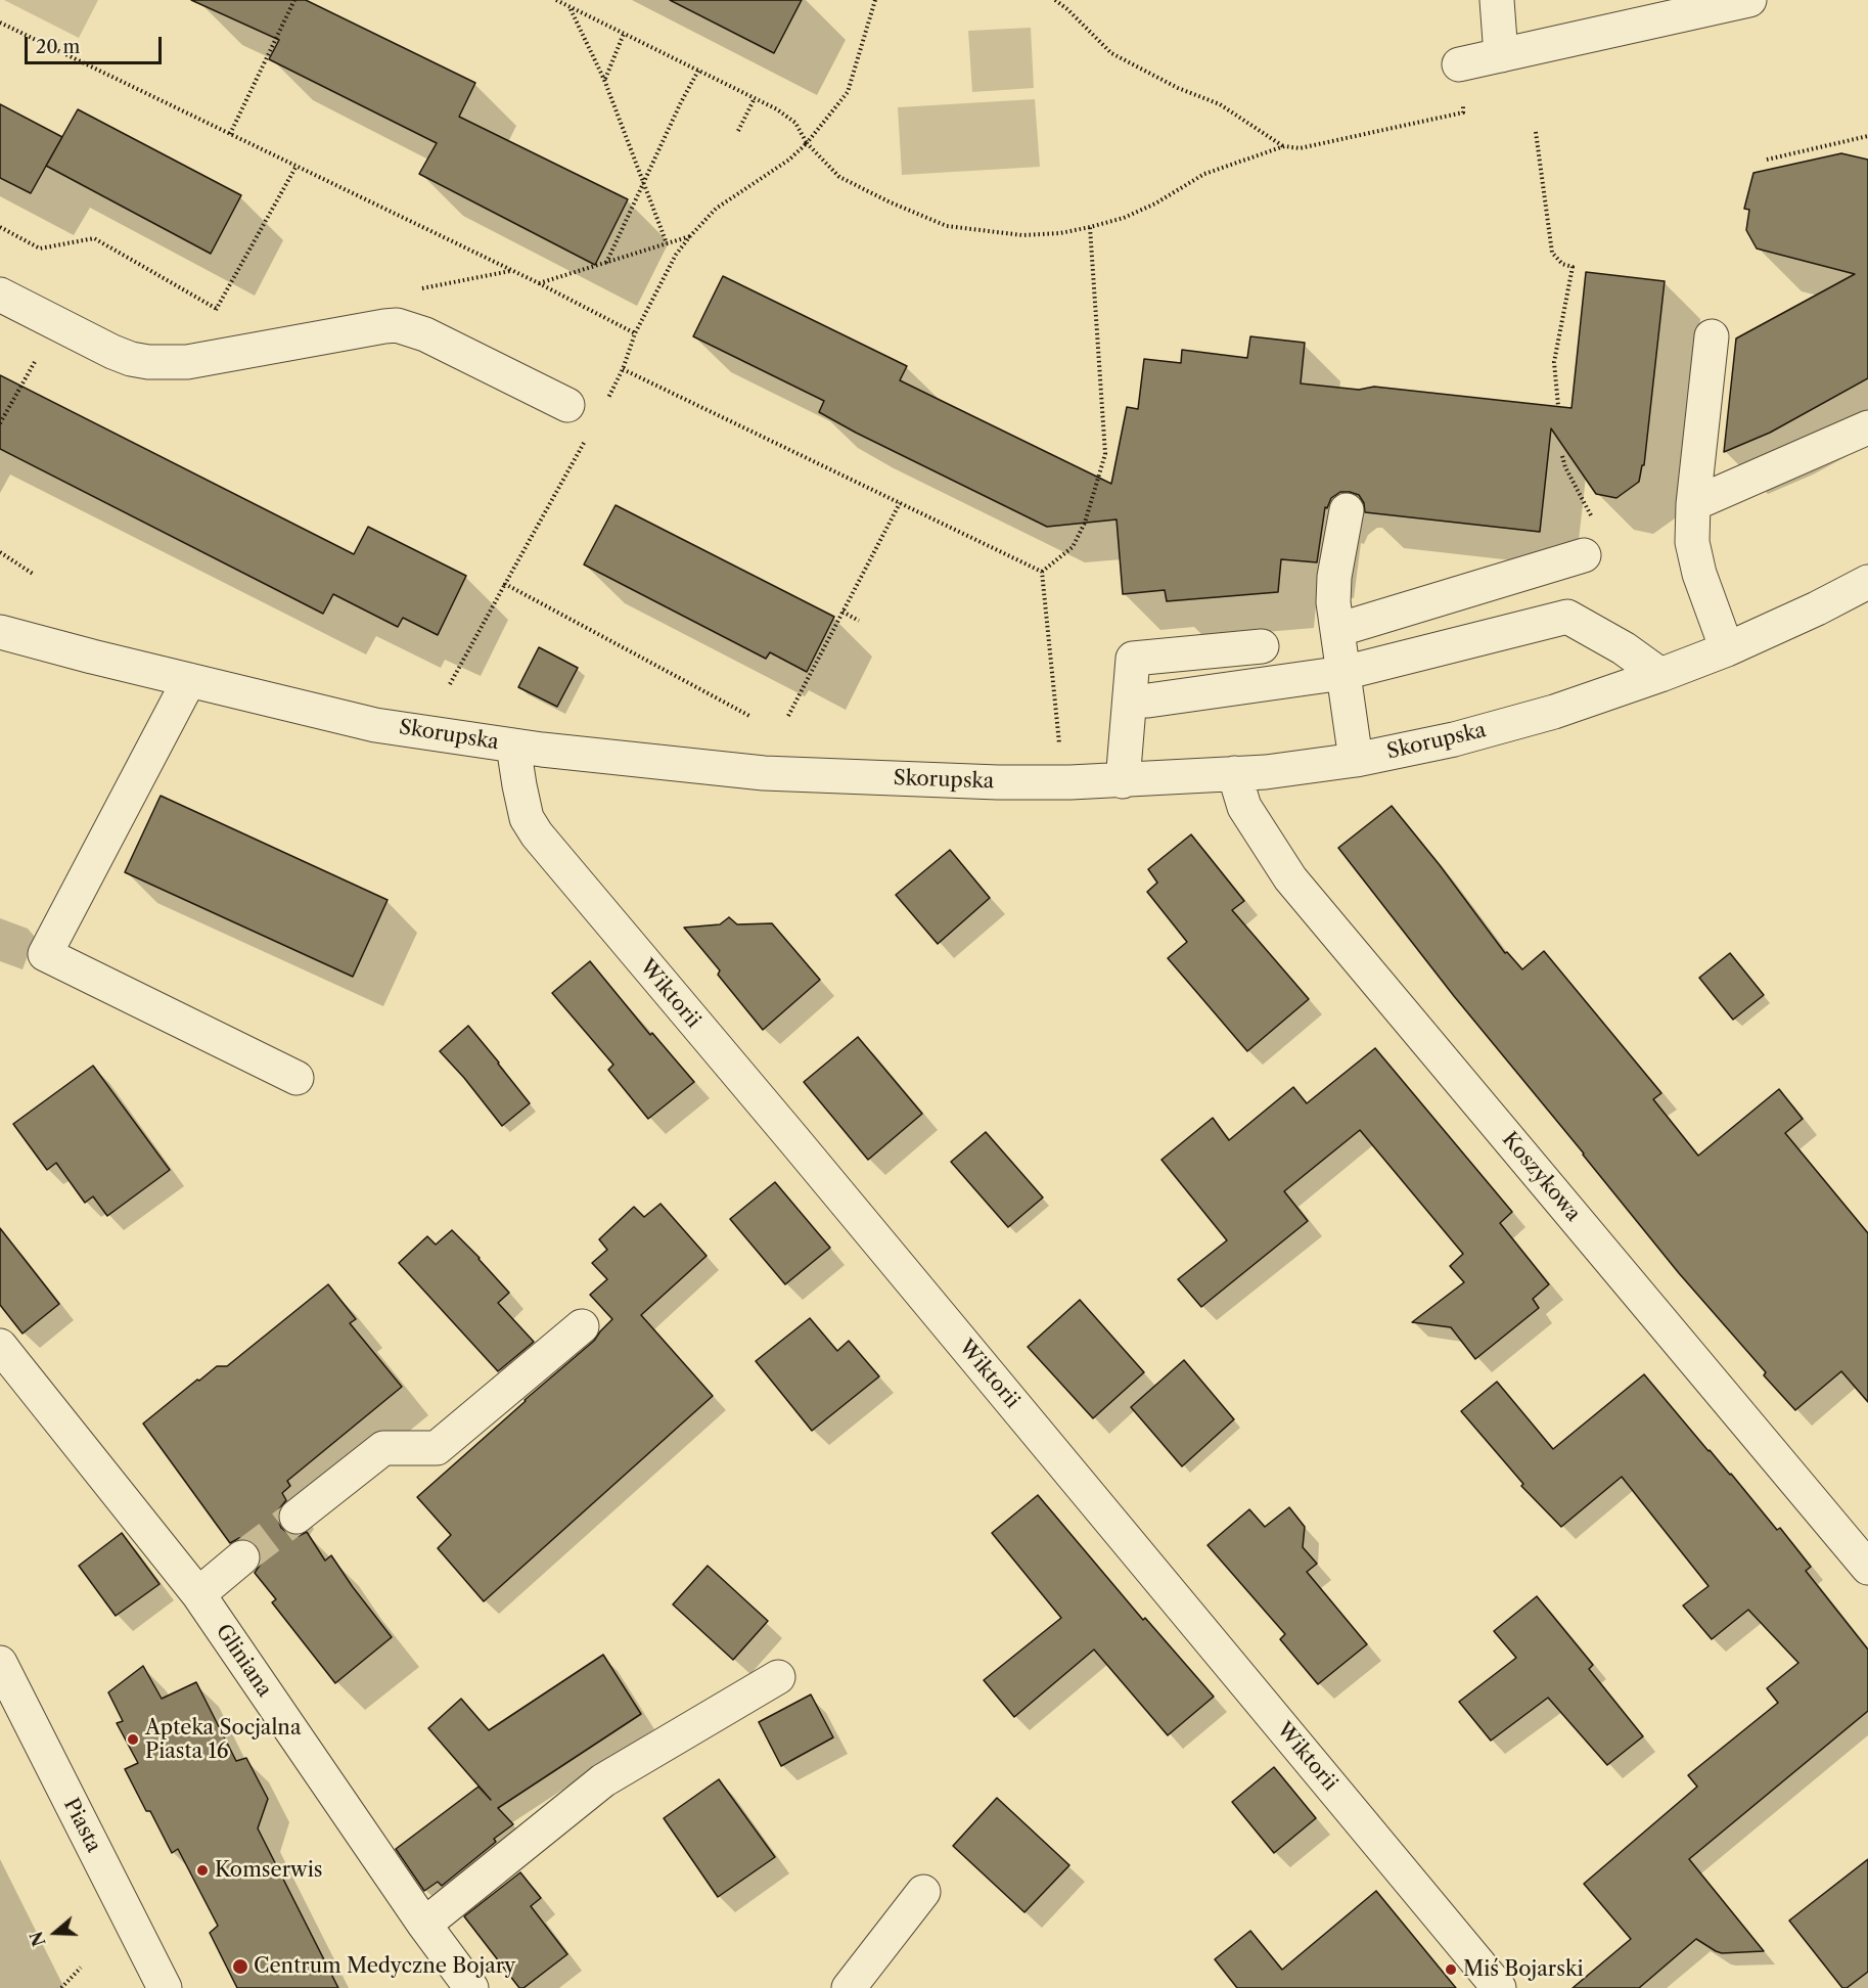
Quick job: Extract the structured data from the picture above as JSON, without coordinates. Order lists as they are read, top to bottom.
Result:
{
  "streets": {
    "street": [
      "Skorupska",
      "Wiktorii",
      "Koszykowa",
      "Gliniana",
      "Piasta"
    ]
  },
  "crossings": [
    ["Skorupska", "Wiktorii"],
    ["Skorupska", "Koszykowa"]
  ],
  "places": [
    "Apteka Socjalna Piasta 16",
    "Komserwis",
    "Centrum Medyczne Bojary",
    "Miś Bojarski"
  ],
  "scale_bar": "20 m",
  "north": "left"
}
